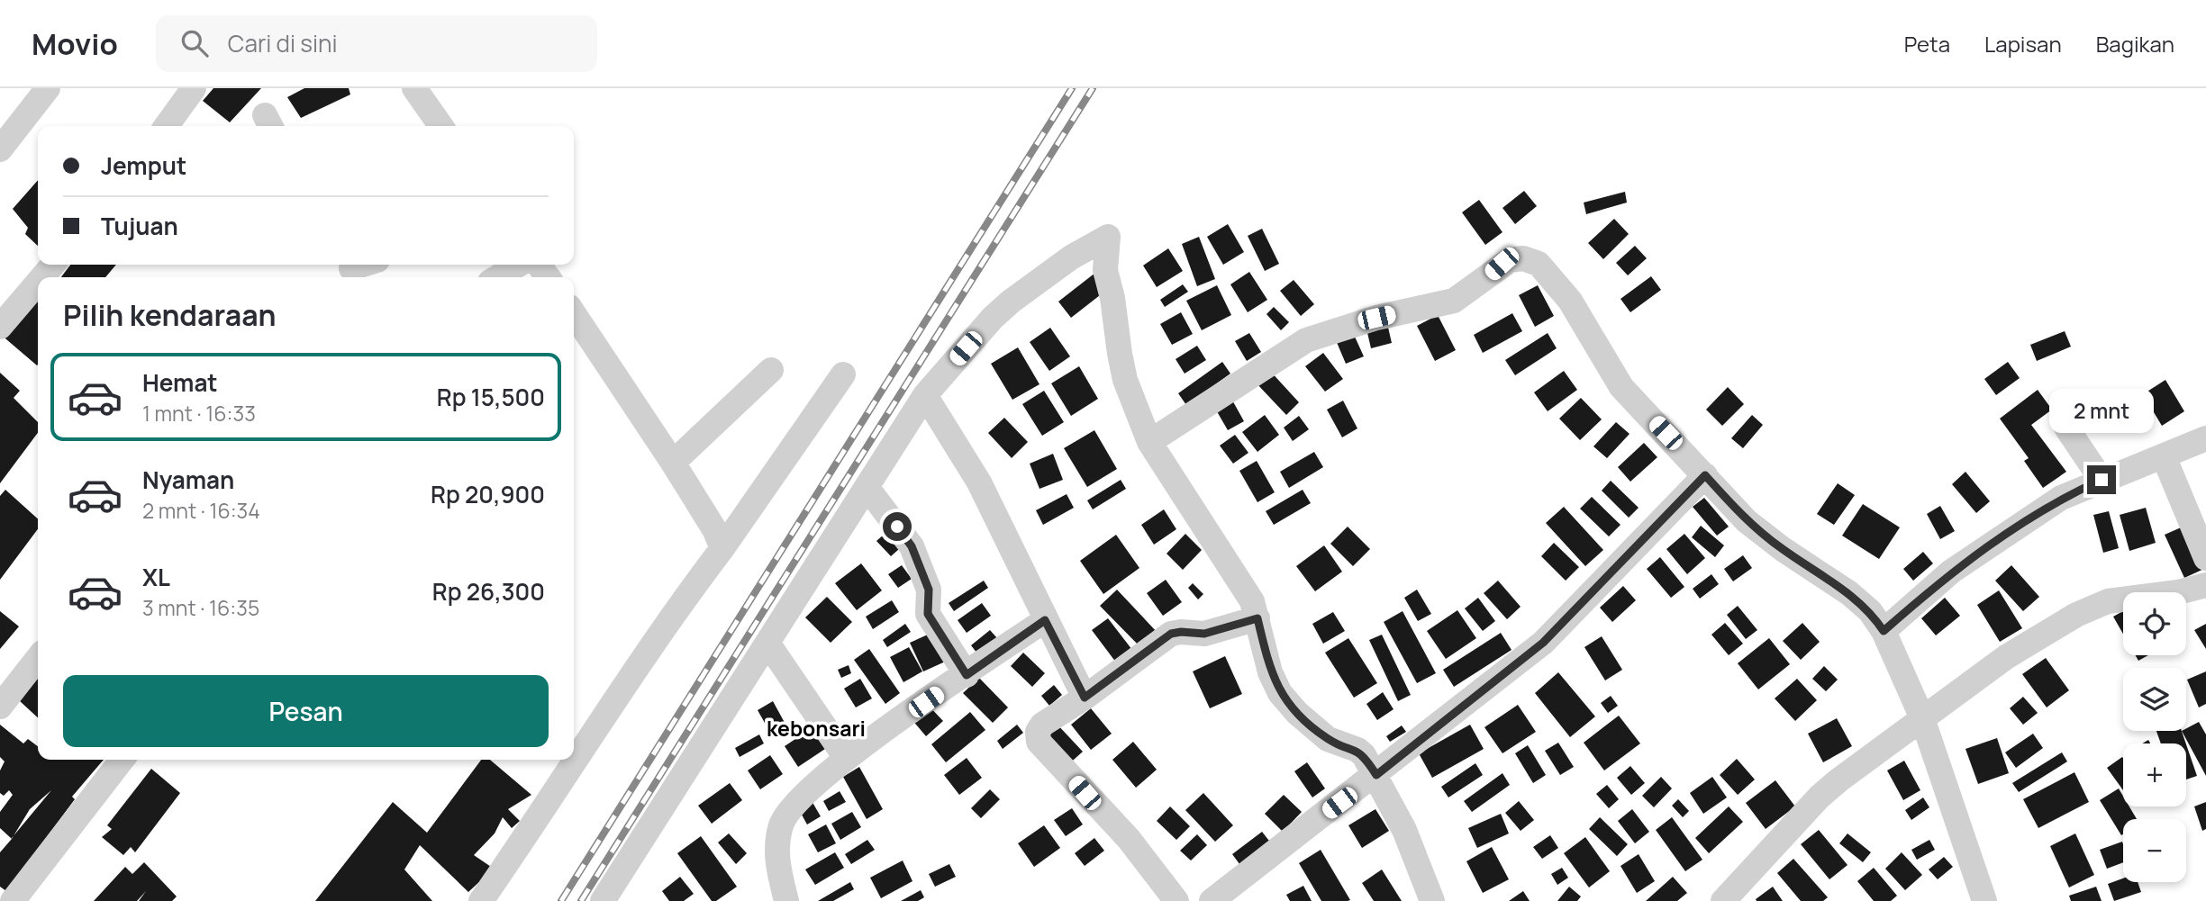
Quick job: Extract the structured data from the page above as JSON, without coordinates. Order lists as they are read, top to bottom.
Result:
{
  "districts": ["kebonsari"],
  "page": {
    "header": "Movio",
    "search": "Cari di sini",
    "nav": ["Peta", "Lapisan", "Bagikan"],
    "banner": ["Jemput", "Tujuan"],
    "heading": "Pilih kendaraan",
    "list": [
      {
        "name": "Hemat",
        "note": "1 mnt · 16:33",
        "value": "Rp 15,500"
      },
      {
        "name": "Nyaman",
        "note": "2 mnt · 16:34",
        "value": "Rp 20,900"
      },
      {
        "name": "XL",
        "note": "3 mnt · 16:35",
        "value": "Rp 26,300"
      }
    ],
    "bubble": "2 mnt",
    "map_buttons": ["+", "−"],
    "buttons": "Pesan"
  }
}
